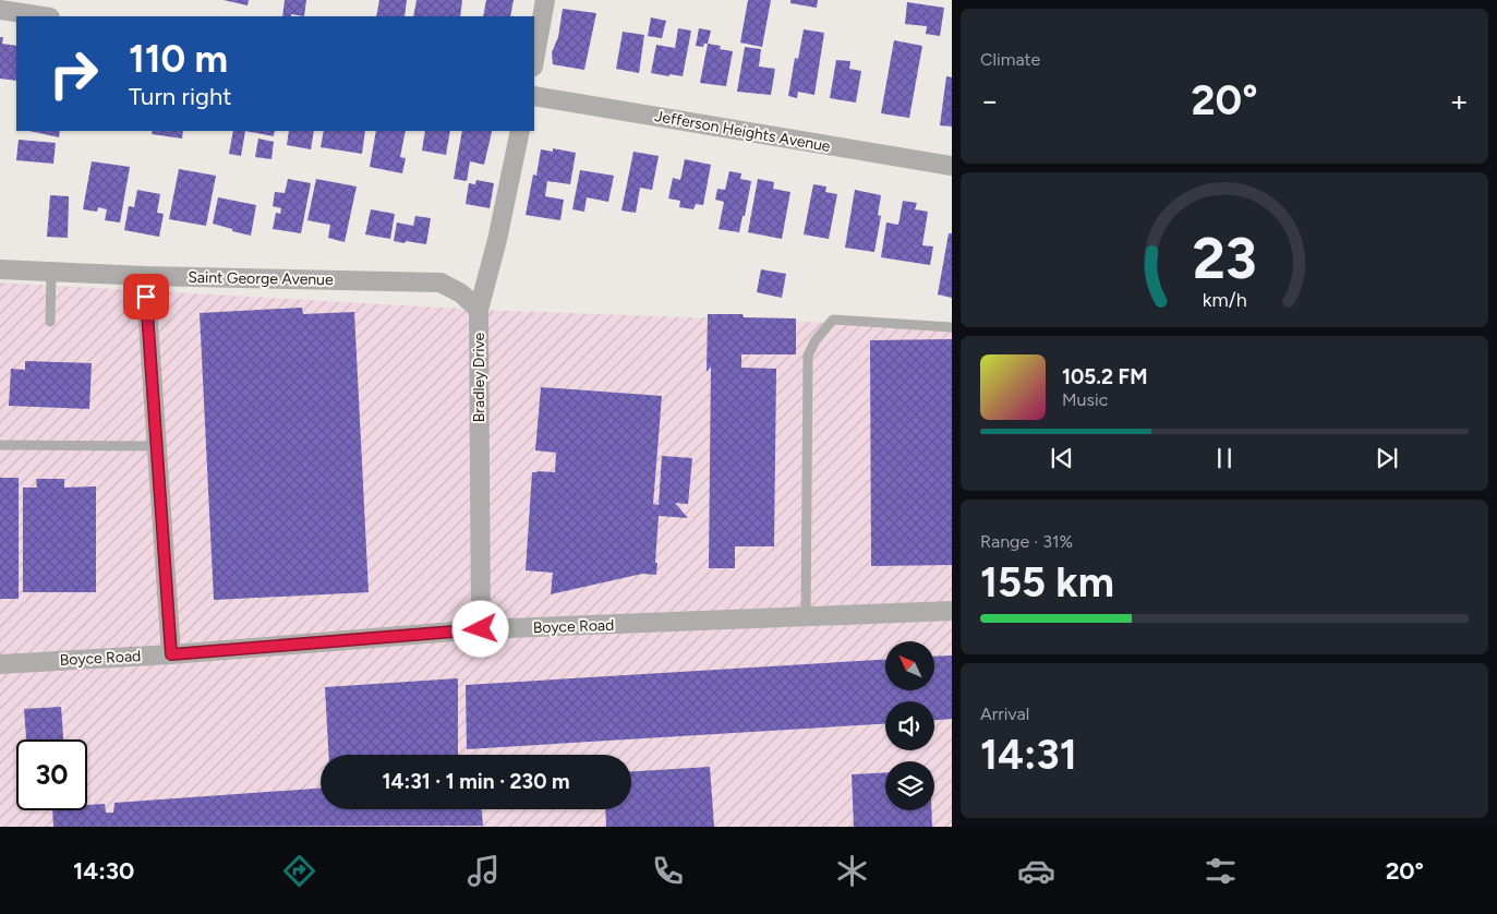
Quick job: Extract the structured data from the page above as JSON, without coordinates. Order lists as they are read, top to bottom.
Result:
{
  "streets": {
    "street": [
      "Jefferson Heights Avenue",
      "Saint George Avenue",
      "Bradley Drive",
      "Boyce Road"
    ]
  },
  "crossings": [
    ["Saint George Avenue", "Bradley Drive"],
    ["Bradley Drive", "Boyce Road"]
  ],
  "north": "top left",
  "page": {
    "tile": [
      "Climate",
      ["Range · 31%", "155 km"],
      ["Arrival", "14:31"]
    ],
    "turn": ["110 m", "Turn right"],
    "heat": ["−", "20°", "+"],
    "song": ["105.2 FM", "Music"],
    "limit": "30",
    "trip": "14:31 · 1 min · 230 m",
    "tabs": ["14:30", "20°"],
    "gauge": ["23", "km/h"]
  }
}
